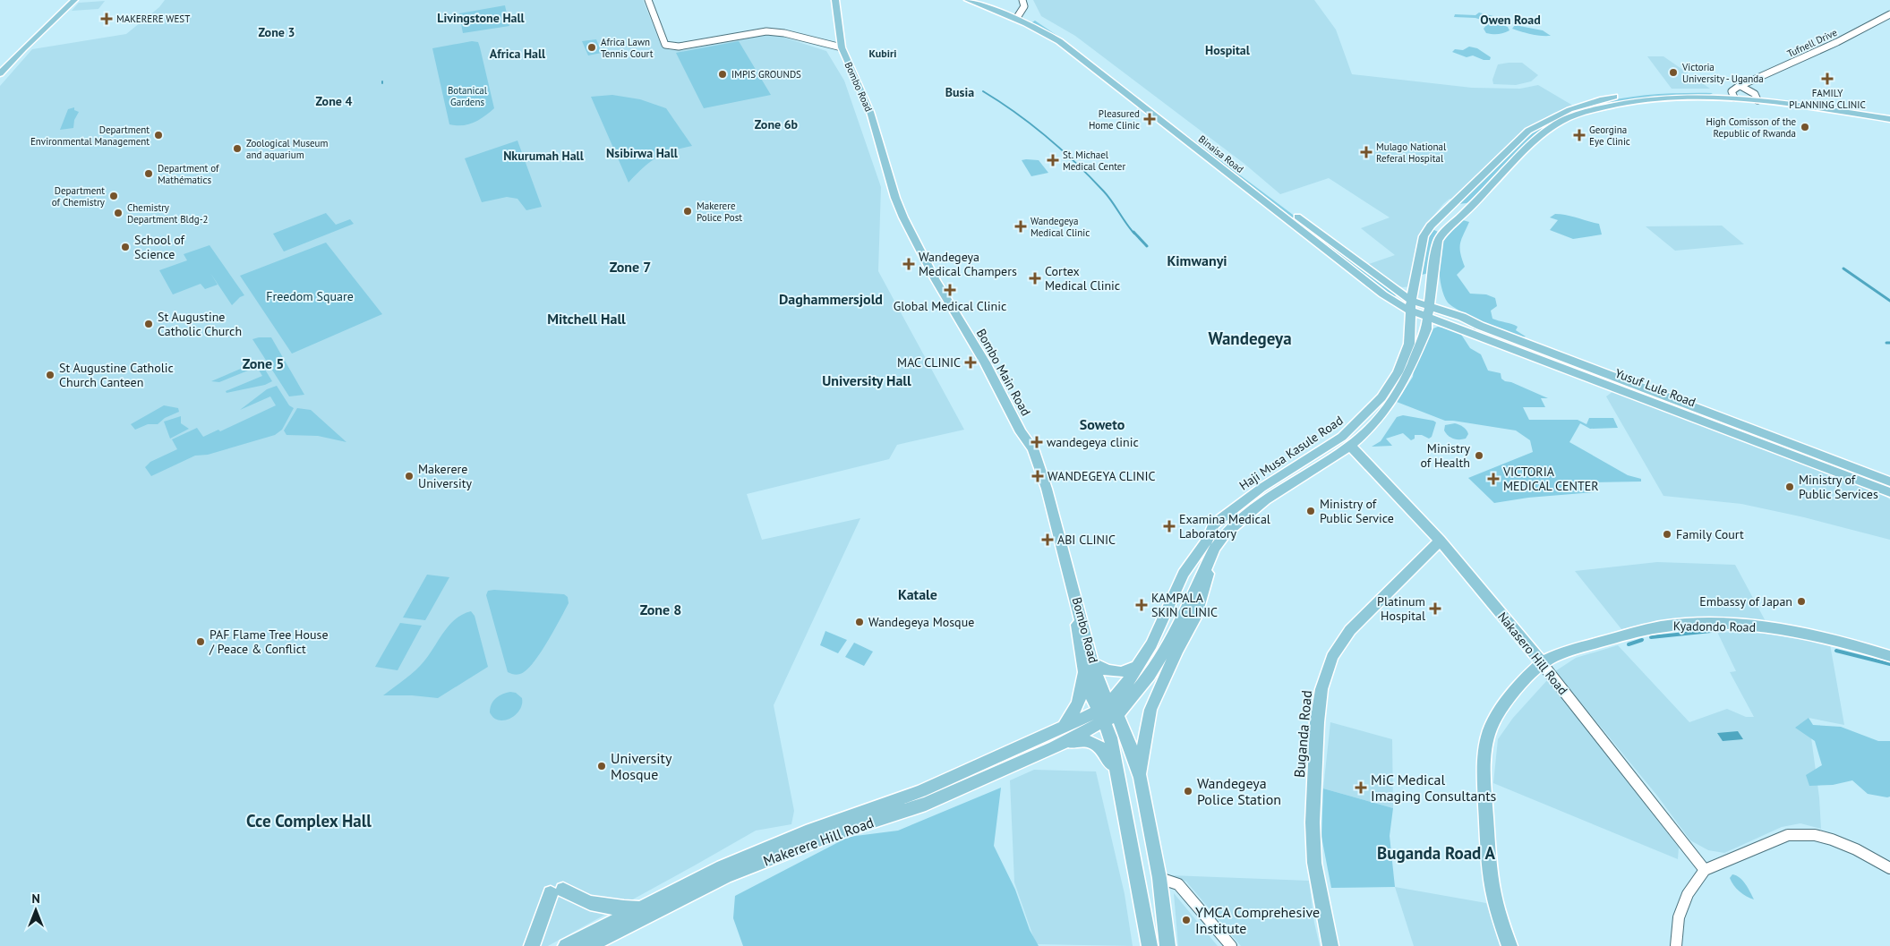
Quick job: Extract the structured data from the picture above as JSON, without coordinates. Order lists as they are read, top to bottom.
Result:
{
  "streets": {
    "main road": [
      "Bombo Road",
      "Binaisa Road",
      "Bombo Main Road",
      "Yusuf Lule Road",
      "Haji Musa Kasule Road",
      "Kyadondo Road",
      "Nakasero Hill Road",
      "Buganda Road",
      "Makerere Hill Road"
    ],
    "street": ["Tufnell Drive"]
  },
  "crossings": [
    ["Tufnell Drive", "Haji Musa Kasule Road"],
    ["Bombo Road", "Bombo Main Road"],
    ["Bombo Road", "Haji Musa Kasule Road"],
    ["Bombo Road", "Makerere Hill Road"],
    ["Binaisa Road", "Yusuf Lule Road"],
    ["Binaisa Road", "Haji Musa Kasule Road"],
    ["Yusuf Lule Road", "Haji Musa Kasule Road"],
    ["Haji Musa Kasule Road", "Nakasero Hill Road"],
    ["Haji Musa Kasule Road", "Makerere Hill Road"],
    ["Kyadondo Road", "Nakasero Hill Road"],
    ["Nakasero Hill Road", "Buganda Road"]
  ],
  "districts": [
    "Livingstone Hall",
    "Owen Road",
    "Zone 3",
    "Hospital",
    "Kubiri",
    "Africa Hall",
    "Busia",
    "Zone 4",
    "Zone 6b",
    "Nsibirwa Hall",
    "Nkurumah Hall",
    "Kimwanyi",
    "Zone 7",
    "Daghammersjold",
    "Mitchell Hall",
    "Wandegeya",
    "Zone 5",
    "University Hall",
    "Soweto",
    "Katale",
    "Zone 8",
    "Cce Complex Hall",
    "Buganda Road A"
  ],
  "parks": ["Botanical Gardens", "Freedom Square"],
  "places": {
    "health": [
      "MAKERERE WEST",
      "FAMILY PLANNING CLINIC",
      "Pleasured Home Clinic",
      "Georgina Eye Clinic",
      "Mulago National Referal Hospital",
      "St. Michael Medical Center",
      "Wandegeya Medical Clinic",
      "Wandegeya Medical Champers",
      "Cortex Medical Clinic",
      "Global Medical Clinic",
      "MAC CLINIC",
      "wandegeya clinic",
      "WANDEGEYA CLINIC",
      "VICTORIA MEDICAL CENTER",
      "Examina Medical Laboratory",
      "ABI CLINIC",
      "KAMPALA SKIN CLINIC",
      "Platinum Hospital",
      "MiC Medical Imaging Consultants"
    ],
    "other": [
      "Africa Lawn Tennis Court",
      "Victoria University - Uganda",
      "IMPIS GROUNDS",
      "High Comisson of the Republic of Rwanda",
      "Department Environmental Management",
      "Zoological Museum and aquarium",
      "Department of Mathématics",
      "Department of Chemistry",
      "Makerere Police Post",
      "Chemistry Department Bldg-2",
      "School of Science",
      "St Augustine Catholic Church",
      "St Augustine Catholic Church Canteen",
      "Ministry of Health",
      "Makerere University",
      "Ministry of Public Services",
      "Ministry of Public Service",
      "Family Court",
      "Embassy of Japan",
      "Wandegeya Mosque",
      "PAF Flame Tree House / Peace & Conflict",
      "University Mosque",
      "Wandegeya Police Station",
      "YMCA Comprehesive Institute"
    ]
  },
  "north": "top"
}
